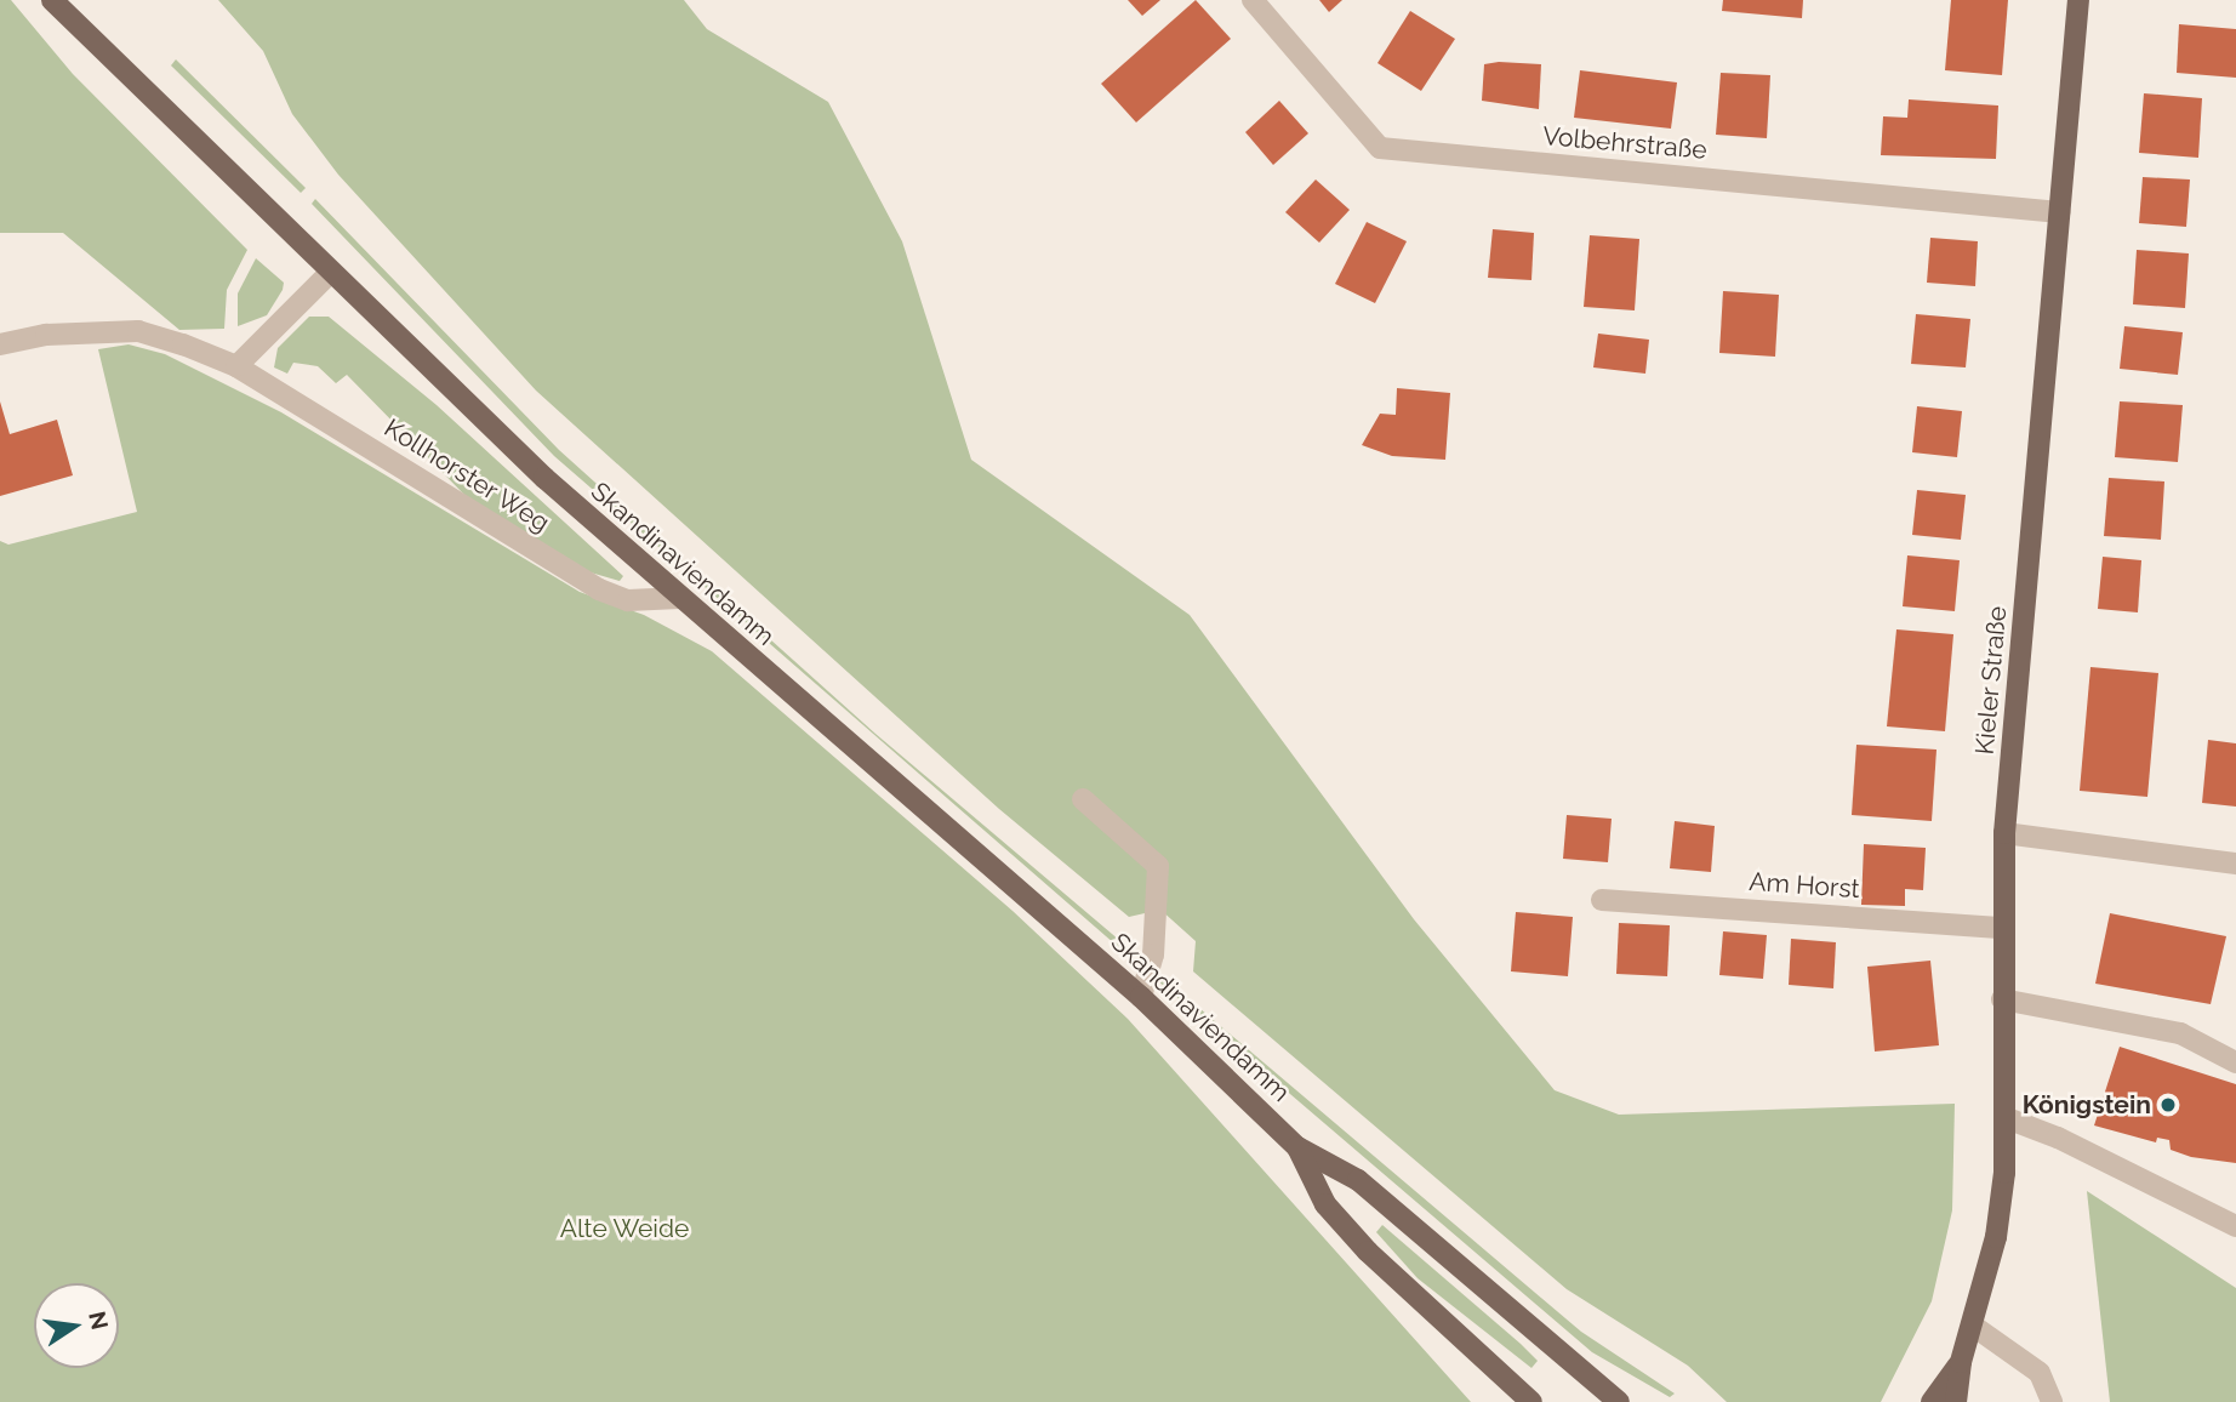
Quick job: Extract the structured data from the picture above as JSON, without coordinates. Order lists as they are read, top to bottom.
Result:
{
  "streets": {
    "main road": ["Skandinaviendamm", "Kieler Straße"],
    "street": ["Volbehrstraße", "Kollhorster Weg", "Am Horst"]
  },
  "crossings": [
    ["Volbehrstraße", "Kieler Straße"],
    ["Kollhorster Weg", "Skandinaviendamm"],
    ["Kieler Straße", "Am Horst"]
  ],
  "parks": ["Alte Weide"],
  "places": ["Königstein"],
  "north": "right"
}
